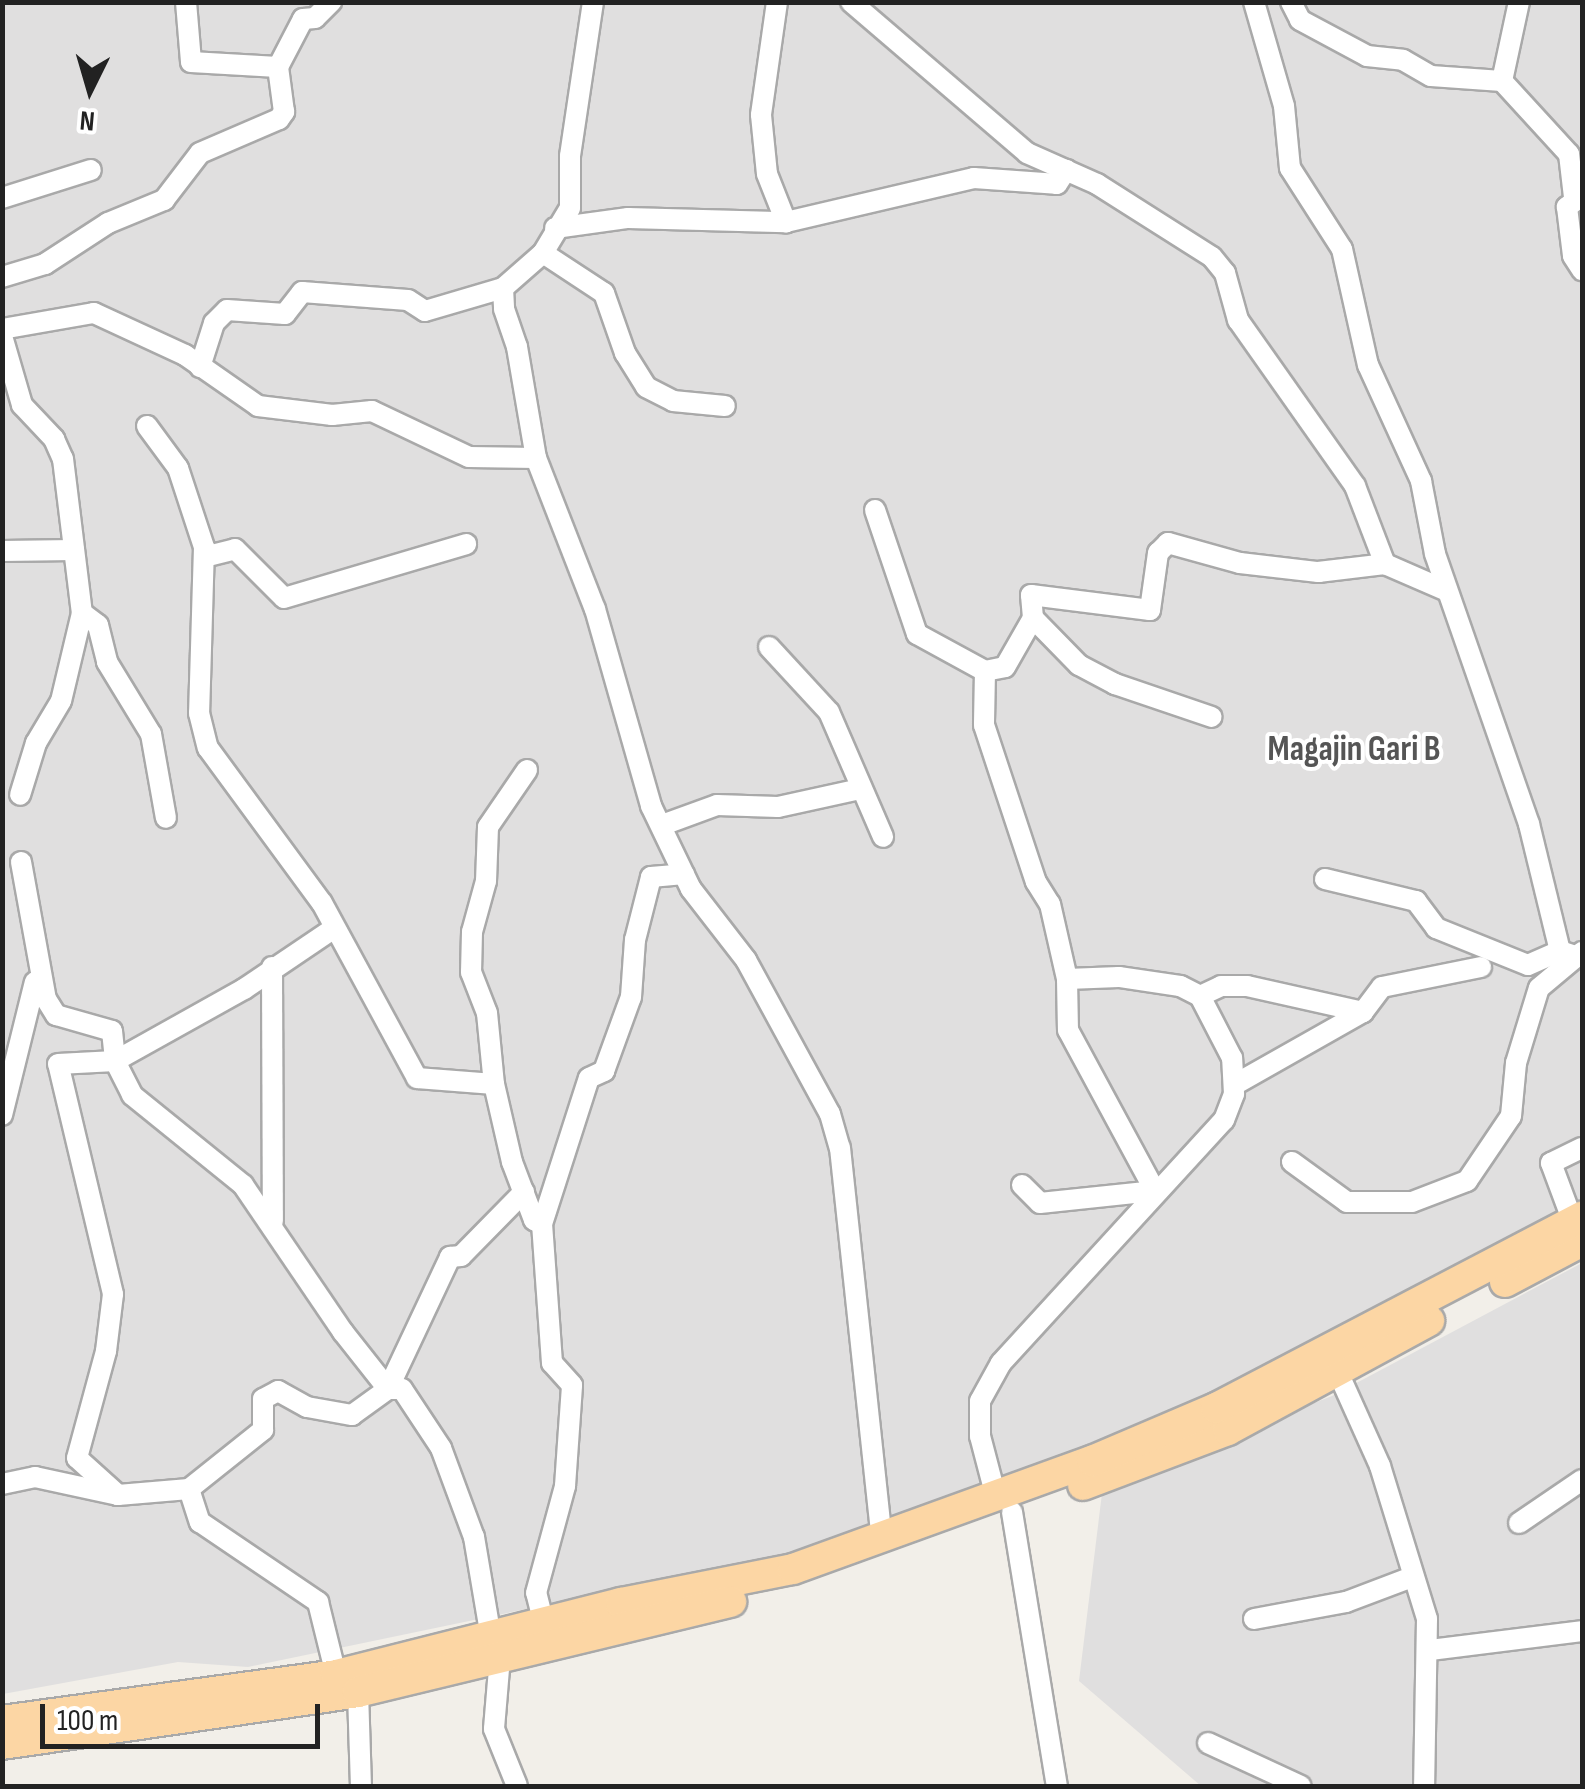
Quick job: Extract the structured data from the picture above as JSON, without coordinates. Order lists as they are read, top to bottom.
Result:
{
  "districts": ["Magajin Gari B"],
  "scale_bar": "100 m",
  "north": "bottom"
}
